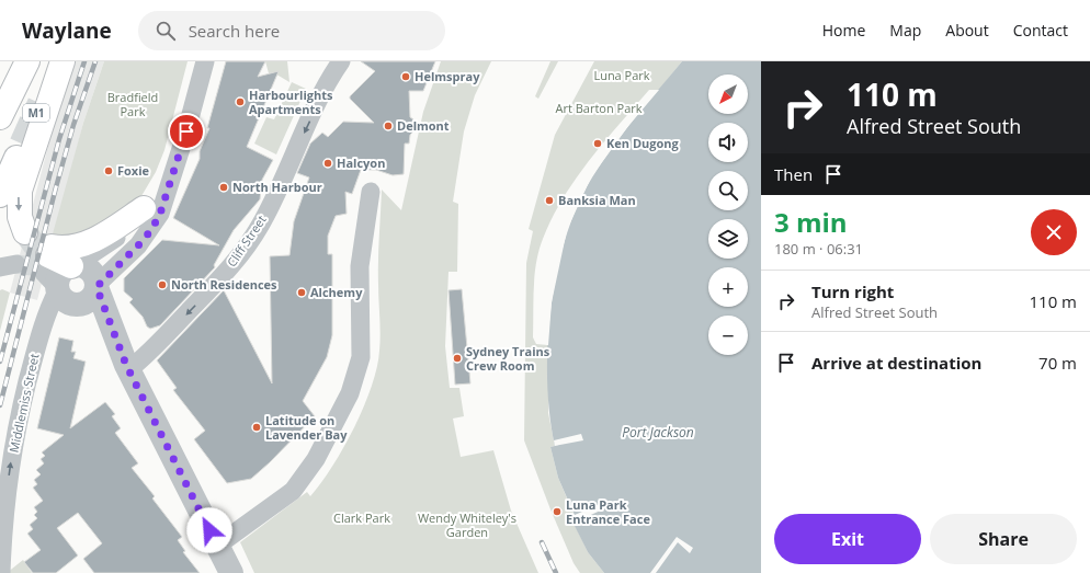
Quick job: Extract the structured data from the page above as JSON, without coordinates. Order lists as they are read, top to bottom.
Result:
{
  "streets": {
    "highway": ["M1"],
    "street": ["Cliff Street", "Middlemiss Street"]
  },
  "one_way": ["Middlemiss Street"],
  "water": ["Port Jackson"],
  "parks": [
    "Luna Park",
    "Bradfield Park",
    "Art Barton Park",
    "Clark Park",
    "Wendy Whiteley's Garden"
  ],
  "places": [
    "Helmspray",
    "Harbourlights Apartments",
    "Delmont",
    "Ken Dugong",
    "Halcyon",
    "Foxie",
    "North Harbour",
    "Banksia Man",
    "North Residences",
    "Alchemy",
    "Sydney Trains Crew Room",
    "Latitude on Lavender Bay",
    "Luna Park Entrance Face"
  ],
  "north": "bottom left",
  "page": {
    "header": "Waylane",
    "search": "Search here",
    "nav": [
      "Home",
      "Map",
      "About",
      "Contact"
    ],
    "turn": ["110 m", "Alfred Street South"],
    "map_buttons": ["+", "−"],
    "then": "Then",
    "heading": ["3 min", "180 m · 06:31"],
    "list": [
      {
        "name": "Turn right",
        "note": "Alfred Street South",
        "value": "110 m"
      },
      {
        "name": "Arrive at destination",
        "value": "70 m"
      }
    ],
    "buttons": ["Exit", "Share"]
  }
}
